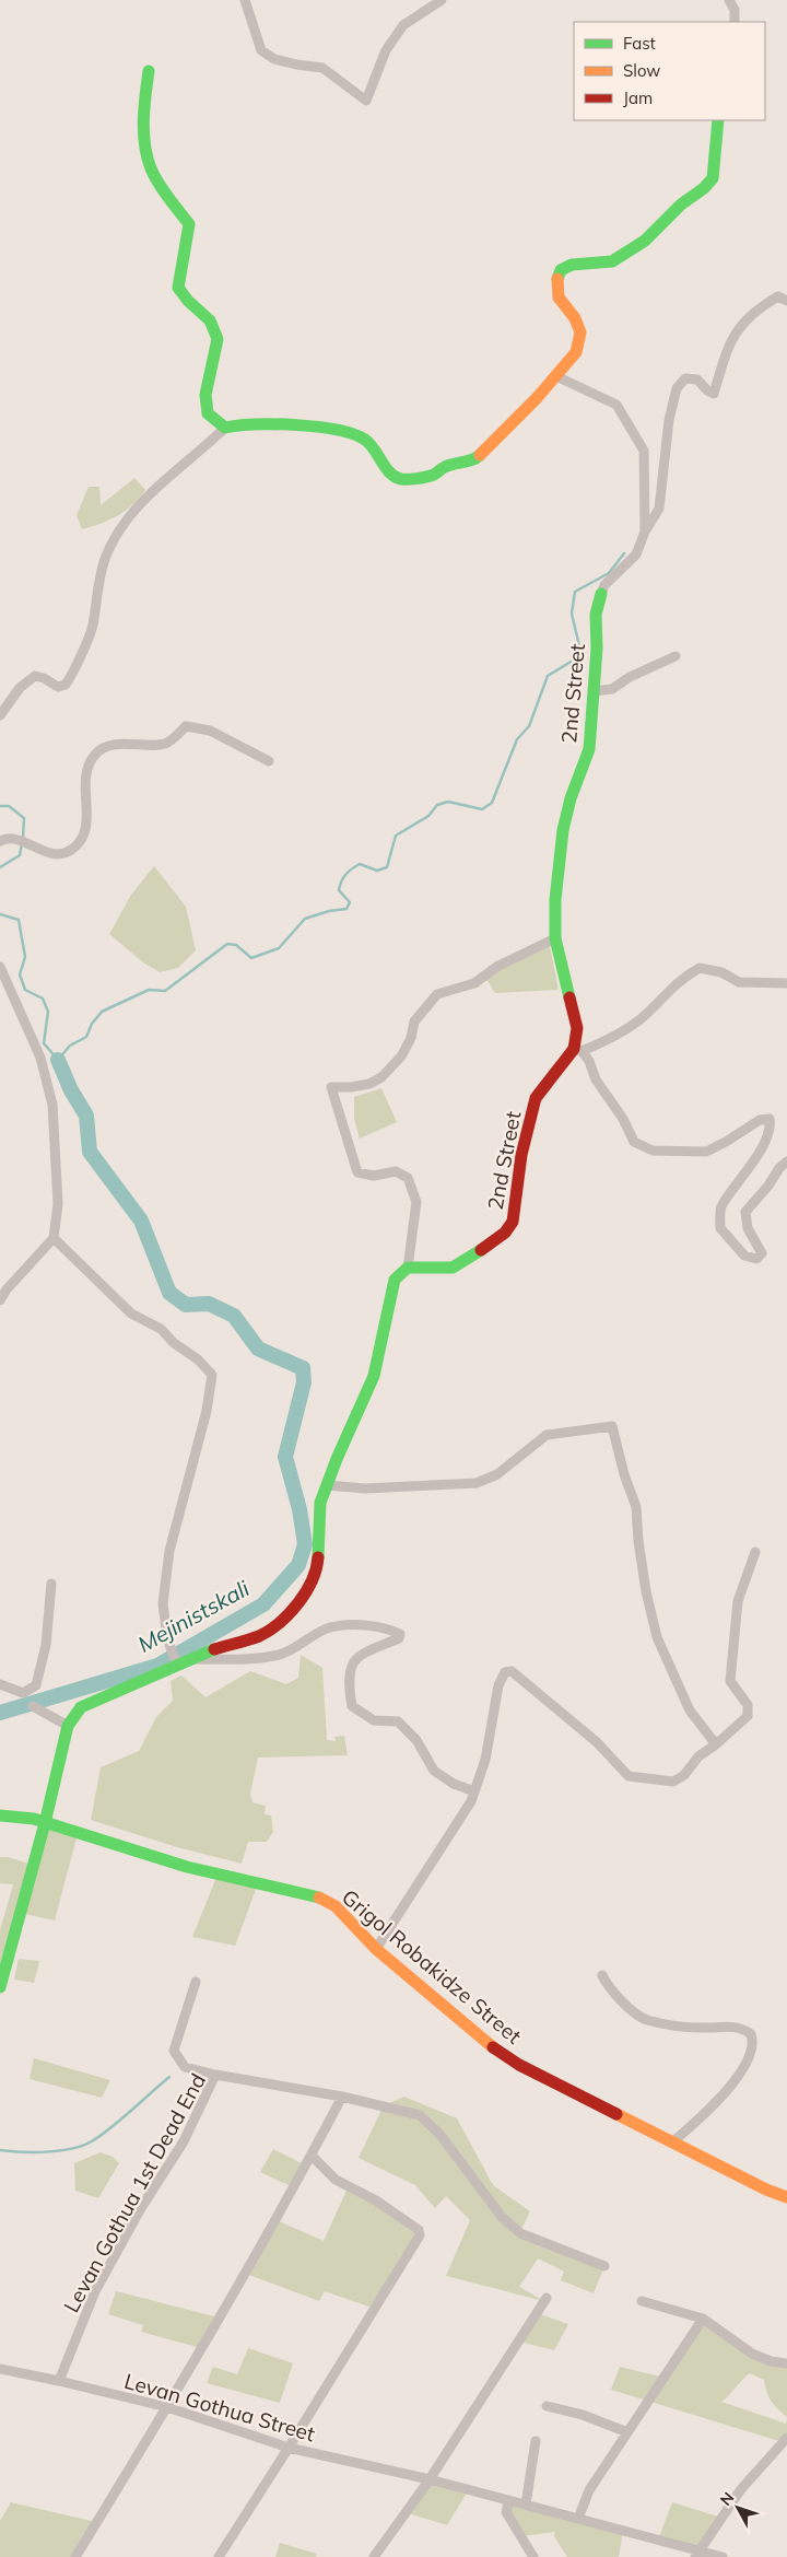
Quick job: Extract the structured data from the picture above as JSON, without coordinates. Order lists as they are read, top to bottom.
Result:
{
  "streets": {
    "street": [
      "2nd Street",
      "Grigol Robakidze Street",
      "Levan Gothua 1st Dead End",
      "Levan Gothua Street"
    ]
  },
  "crossings": [
    ["Levan Gothua 1st Dead End", "Levan Gothua Street"]
  ],
  "water": ["Mejinistskali"],
  "legend": ["Fast", "Slow", "Jam"],
  "north": "top left"
}
